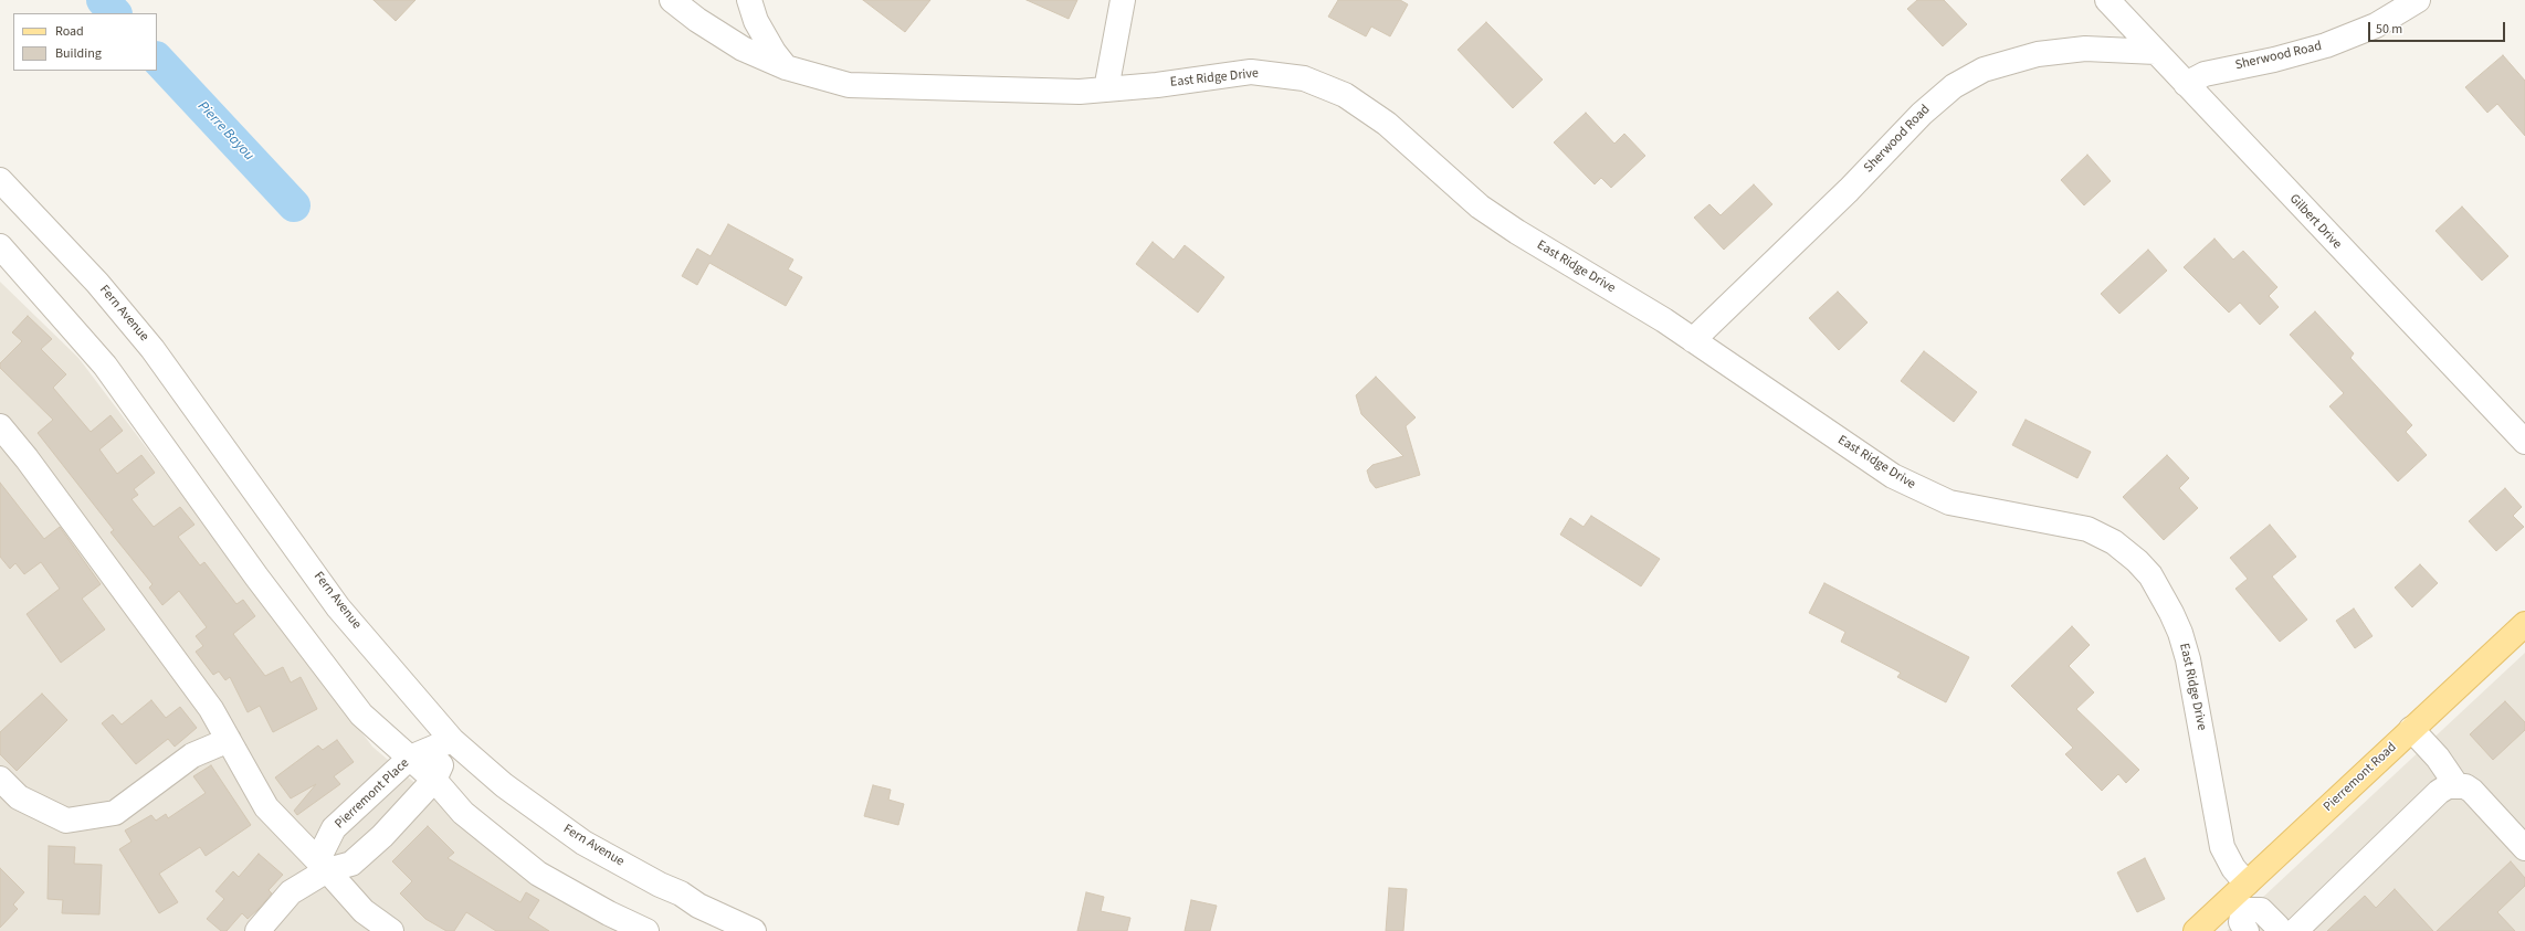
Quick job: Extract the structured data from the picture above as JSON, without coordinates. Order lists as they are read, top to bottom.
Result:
{
  "streets": {
    "main road": ["Pierremont Road"],
    "street": [
      "Sherwood Road",
      "East Ridge Drive",
      "Gilbert Drive",
      "Fern Avenue",
      "Pierremont Place"
    ]
  },
  "crossings": [
    ["Sherwood Road", "East Ridge Drive"],
    ["Sherwood Road", "Gilbert Drive"],
    ["East Ridge Drive", "Pierremont Road"],
    ["Fern Avenue", "Pierremont Place"]
  ],
  "water": ["Pierre Bayou"],
  "legend": ["Road", "Building"],
  "scale_bar": "50 m"
}
